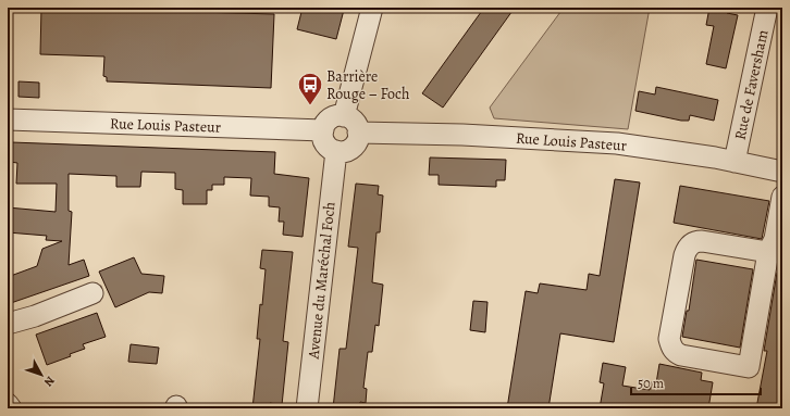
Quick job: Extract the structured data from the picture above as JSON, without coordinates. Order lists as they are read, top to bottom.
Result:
{
  "streets": {
    "street": ["Rue de Faversham", "Rue Louis Pasteur", "Avenue du Maréchal Foch"]
  },
  "crossings": [
    ["Rue de Faversham", "Rue Louis Pasteur"],
    ["Rue Louis Pasteur", "Avenue du Maréchal Foch"]
  ],
  "places": {
    "bus stop": ["Barrière Rouge – Foch"]
  },
  "scale_bar": "50 m",
  "north": "bottom right"
}
